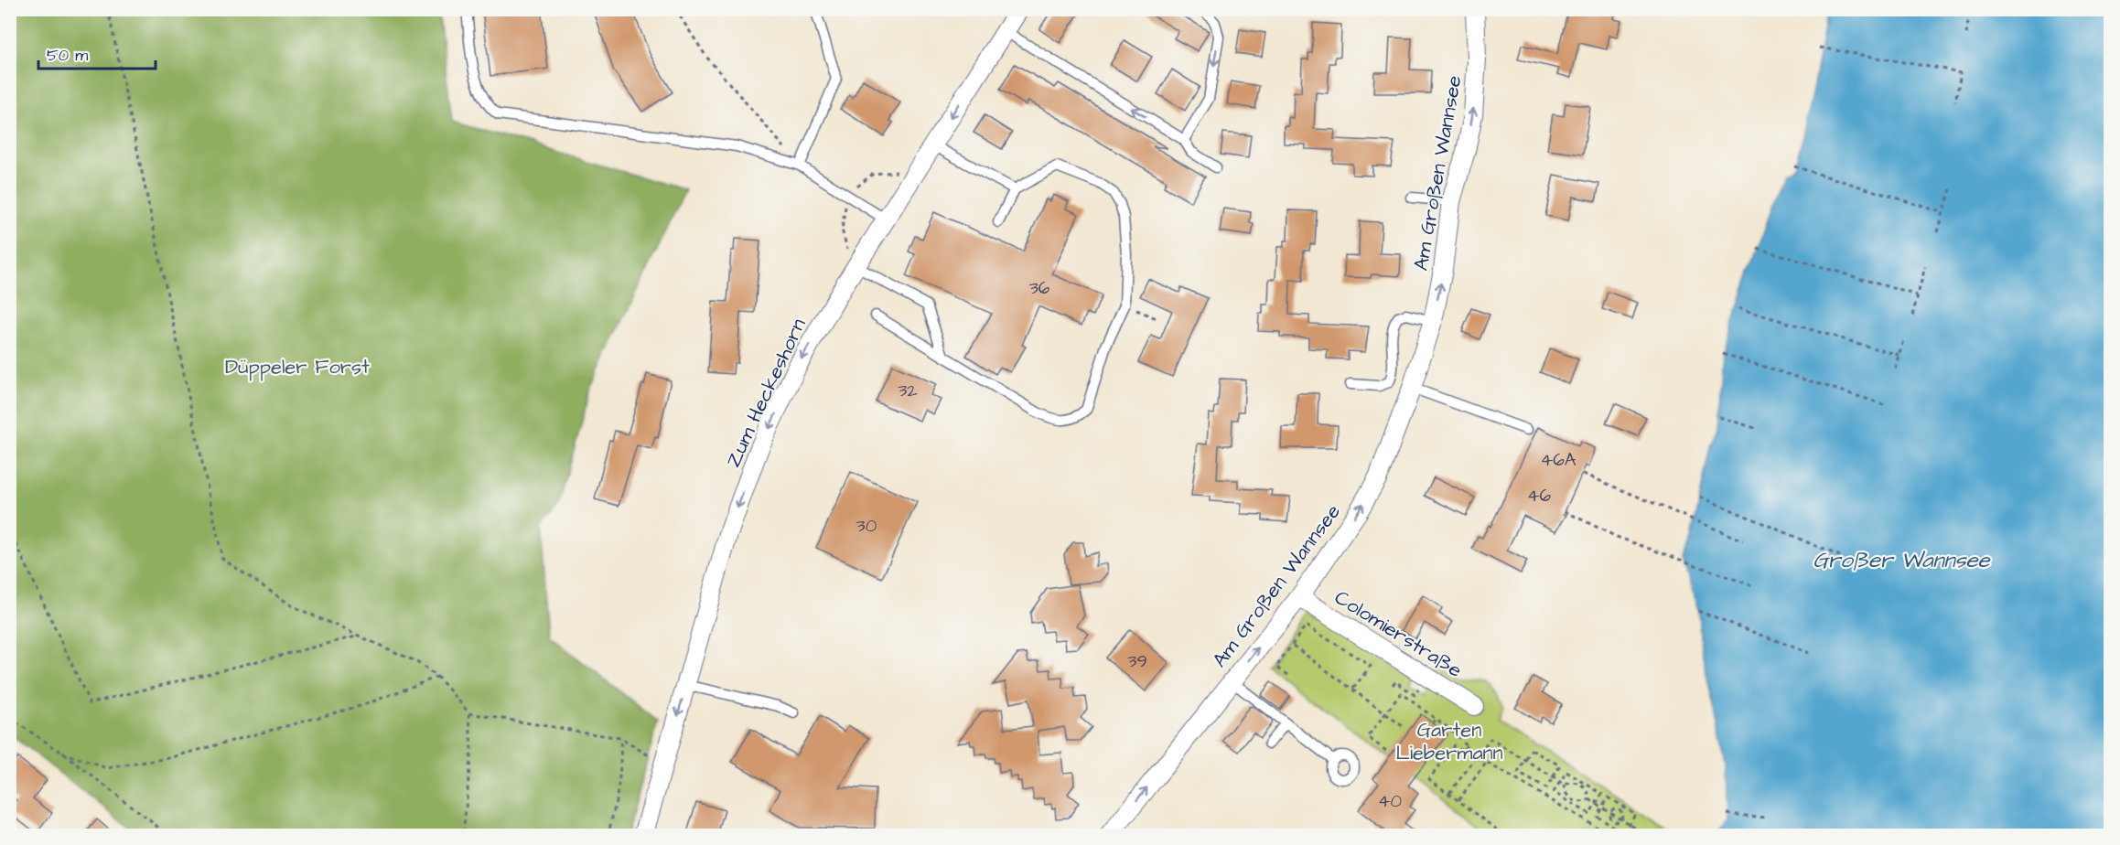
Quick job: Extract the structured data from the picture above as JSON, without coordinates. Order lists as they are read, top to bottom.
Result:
{
  "streets": {
    "street": ["Am Großen Wannsee", "Zum Heckeshorn", "Colomierstraße"]
  },
  "crossings": [
    ["Am Großen Wannsee", "Colomierstraße"]
  ],
  "one_way": ["Am Großen Wannsee", "Zum Heckeshorn"],
  "water": ["Großer Wannsee"],
  "parks": ["Düppeler Forst", "Garten Liebermann"],
  "house_numbers": [
    "36",
    "32",
    "46A",
    "46",
    "30",
    "39",
    "40"
  ],
  "scale_bar": "50 m"
}
